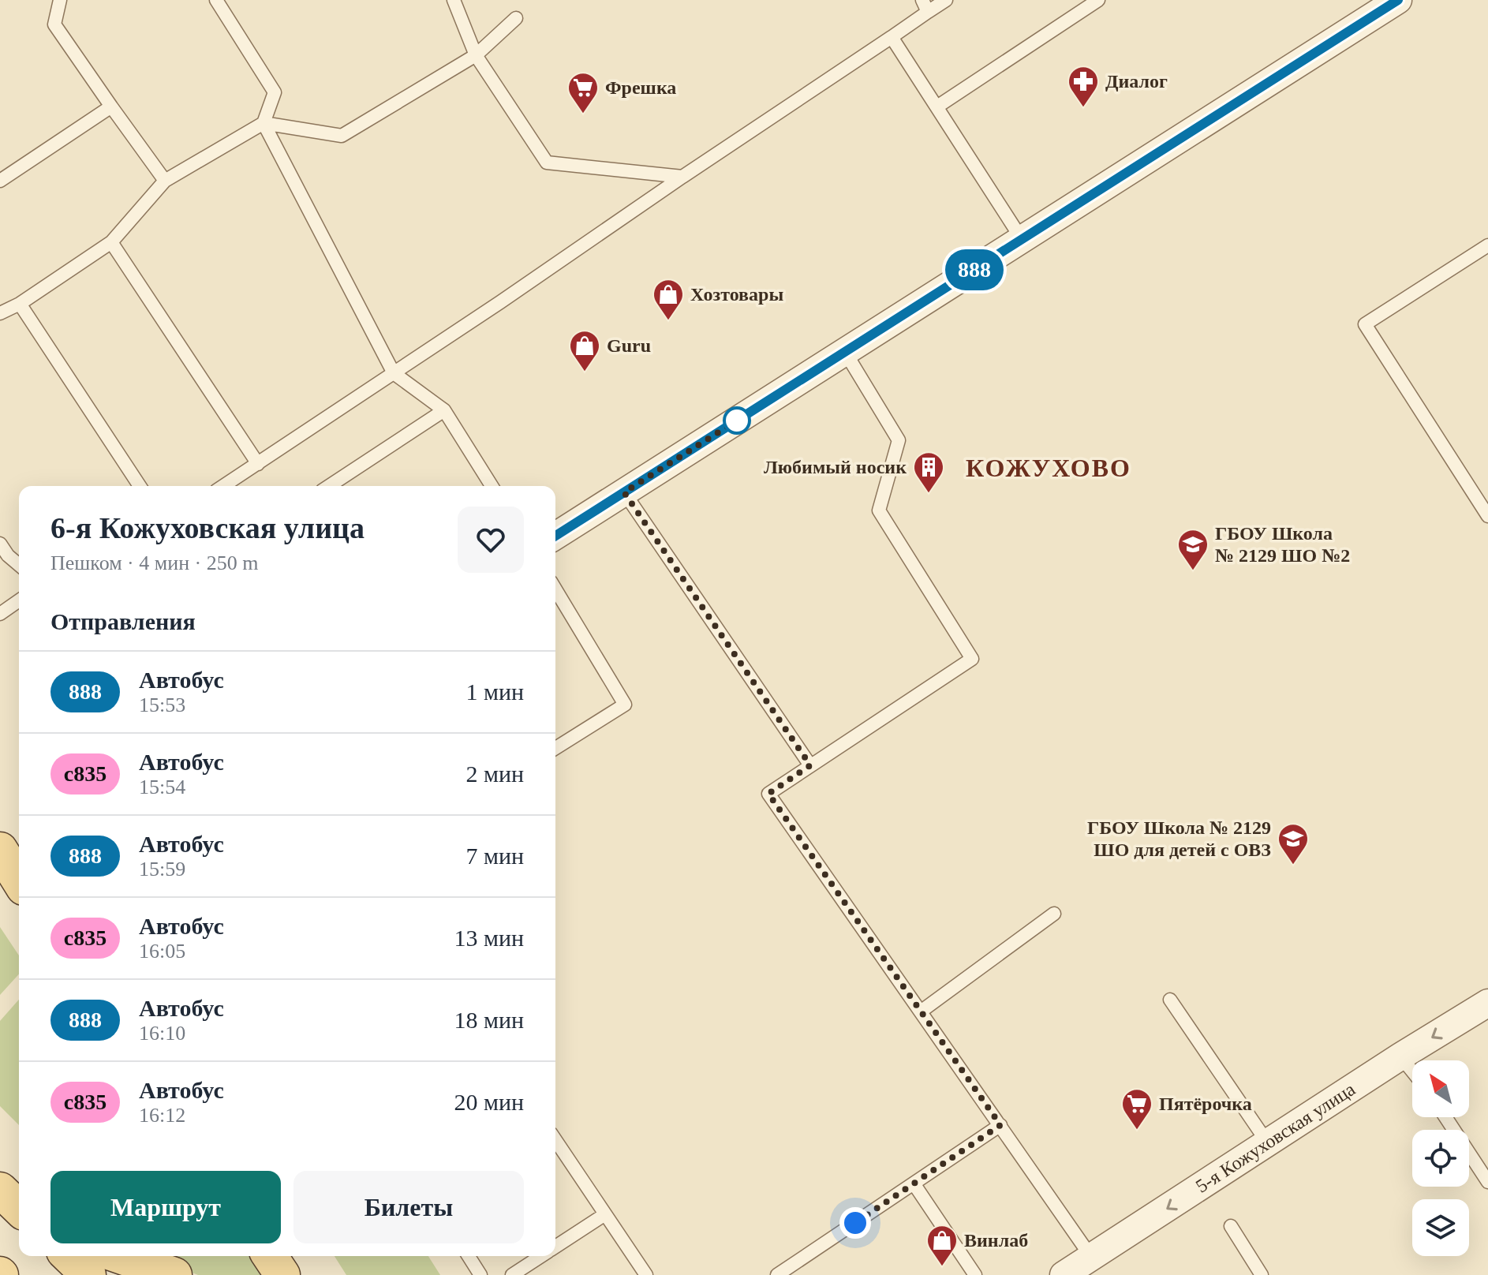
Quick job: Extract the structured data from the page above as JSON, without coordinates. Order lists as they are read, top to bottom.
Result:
{
  "streets": {
    "street": ["5-я Кожуховская улица"]
  },
  "one_way": ["5-я Кожуховская улица"],
  "districts": ["КОЖУХОВО"],
  "places": {
    "pharmacy": ["Диалог"],
    "supermarket": ["Фрешка", "Пятёрочка"],
    "shop": ["Хозтовары", "Guru", "Винлаб"],
    "building": ["Любимый носик"],
    "school or university": ["ГБОУ Школа № 2129 ШО №2", "ГБОУ Школа № 2129 ШО для детей с ОВЗ"]
  },
  "lines": ["bus line 888"],
  "north": "top left",
  "page": {
    "on_map": "888",
    "heading": [
      ["6-я Кожуховская улица", "Пешком · 4 мин · 250 m"],
      "Отправления"
    ],
    "list": [
      {
        "mark": "888",
        "name": "Автобус",
        "note": "15:53",
        "value": "1 мин"
      },
      {
        "mark": "с835",
        "name": "Автобус",
        "note": "15:54",
        "value": "2 мин"
      },
      {
        "mark": "888",
        "name": "Автобус",
        "note": "15:59",
        "value": "7 мин"
      },
      {
        "mark": "с835",
        "name": "Автобус",
        "note": "16:05",
        "value": "13 мин"
      },
      {
        "mark": "888",
        "name": "Автобус",
        "note": "16:10",
        "value": "18 мин"
      },
      {
        "mark": "с835",
        "name": "Автобус",
        "note": "16:12",
        "value": "20 мин"
      }
    ],
    "buttons": ["Маршрут", "Билеты"]
  }
}
